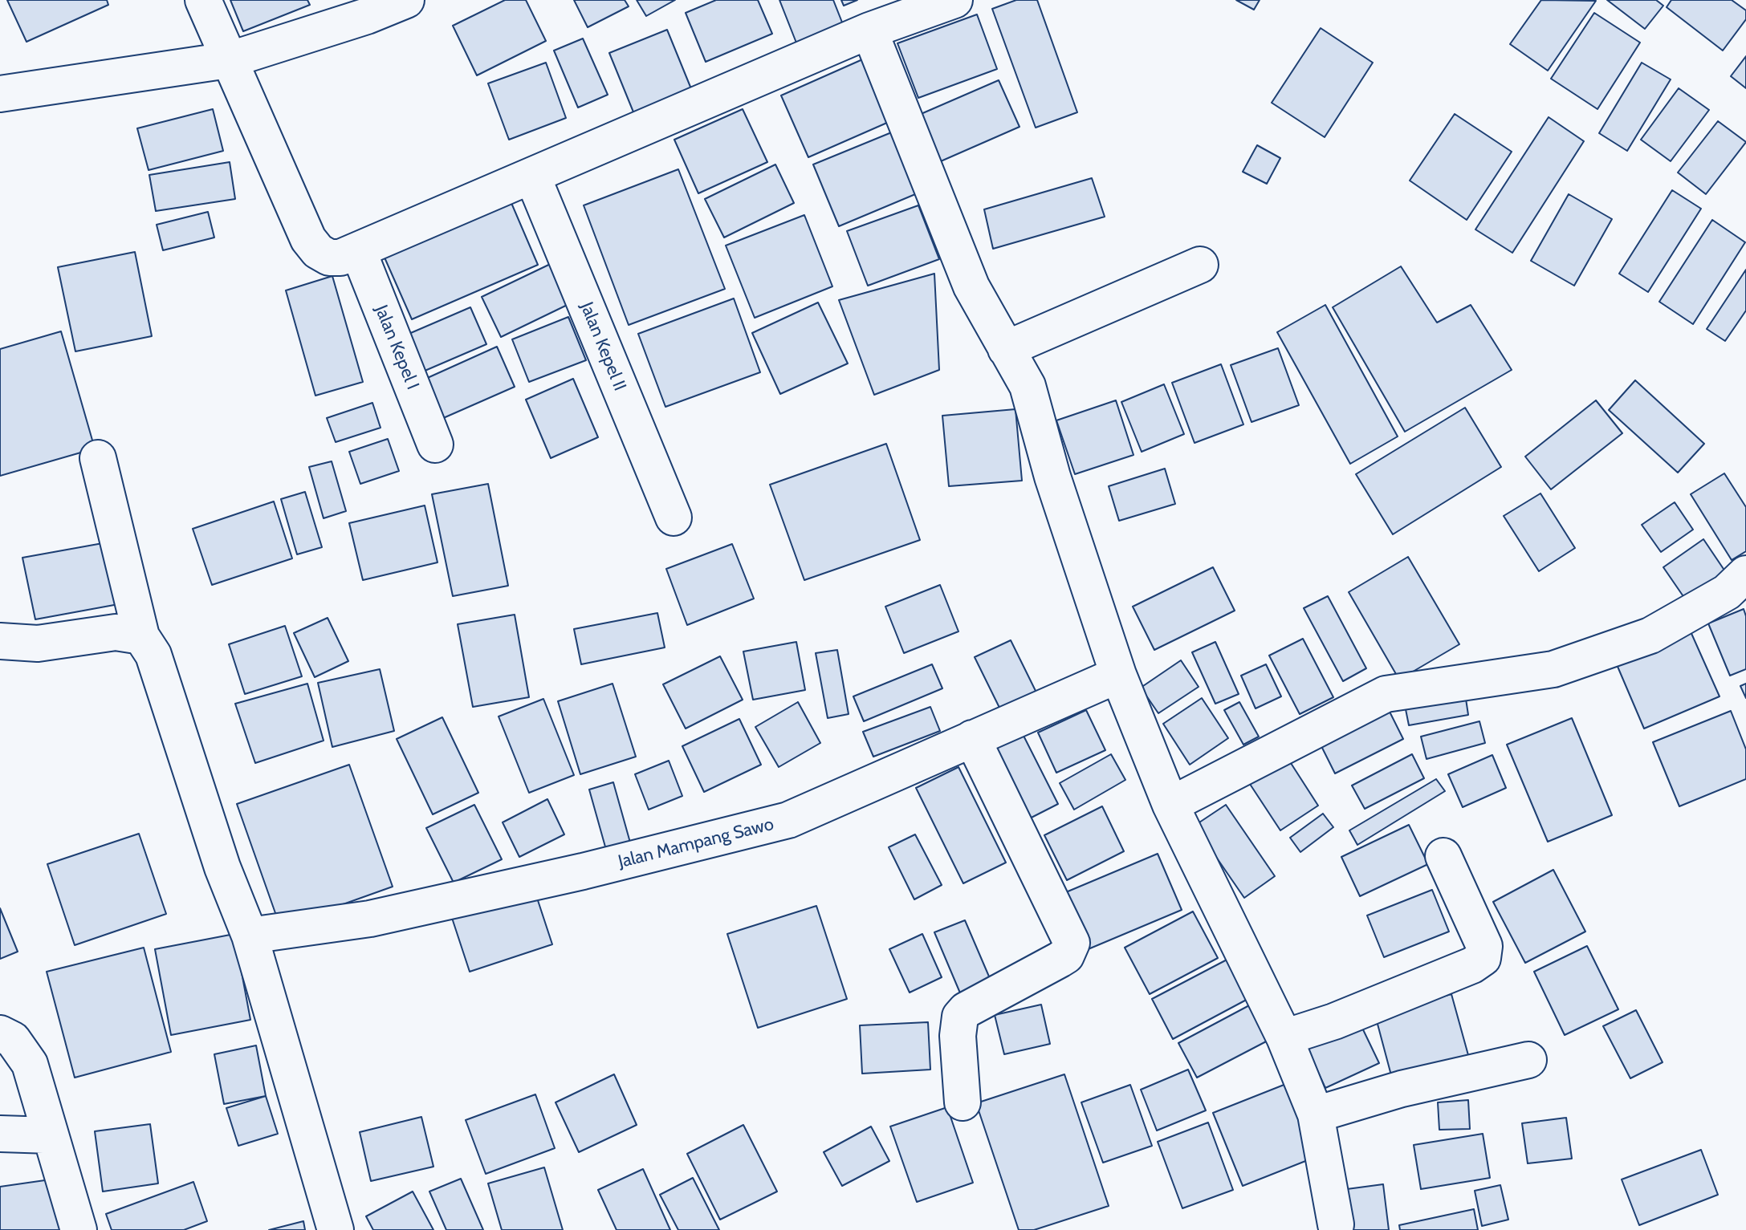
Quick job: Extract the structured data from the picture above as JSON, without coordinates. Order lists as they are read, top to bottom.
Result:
{
  "streets": {
    "street": ["Jalan Kepel II", "Jalan Kepel I", "Jalan Mampang Sawo"]
  }
}
